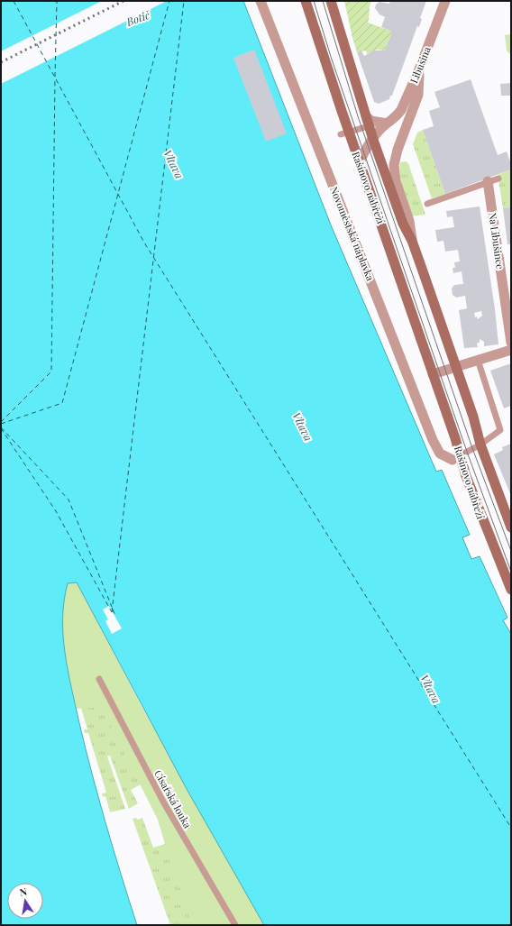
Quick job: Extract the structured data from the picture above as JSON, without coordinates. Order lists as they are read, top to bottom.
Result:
{
  "streets": {
    "main road": ["Rašínovo nábřeží"],
    "street": ["Libušina", "Novoměstská náplavka", "Na Libušince"],
    "lane": ["Císařská louka"]
  },
  "crossings": [
    ["Libušina", "Rašínovo nábřeží"],
    ["Rašínovo nábřeží", "Novoměstská náplavka"]
  ],
  "water": ["Botič", "Vltava"],
  "north": "top"
}
